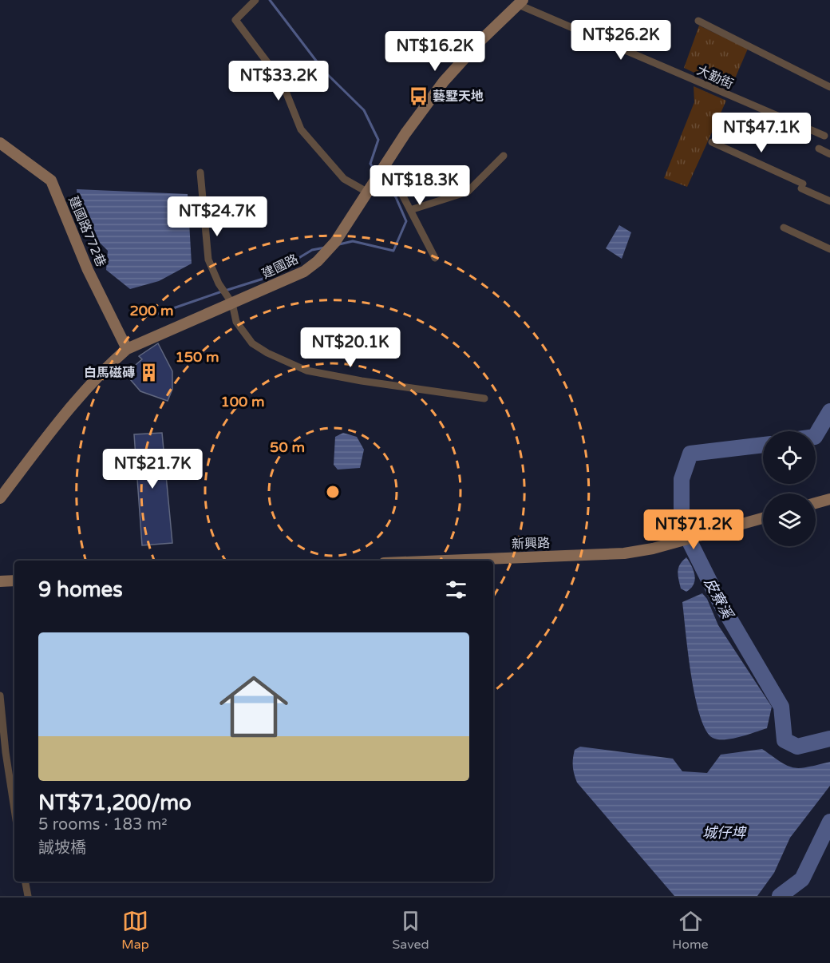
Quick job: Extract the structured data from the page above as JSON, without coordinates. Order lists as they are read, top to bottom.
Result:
{
  "streets": {
    "street": [
      "大勤街",
      "建國路772巷",
      "建國路",
      "新興路"
    ]
  },
  "crossings": [
    ["大勤街", "建國路"],
    ["建國路772巷", "建國路"]
  ],
  "water": ["皮寮溪", "城仔埤"],
  "places": {
    "bus stop": ["藝墅天地"],
    "building": ["白馬磁磚"]
  },
  "page": {
    "price": [
      "NT$26.2K",
      "NT$16.2K",
      "NT$33.2K",
      "NT$47.1K",
      "NT$18.3K",
      "NT$24.7K",
      "NT$20.1K",
      "NT$21.7K",
      "NT$71.2K"
    ],
    "heading": "9 homes",
    "list": [
      {
        "name": "NT$71,200/mo",
        "note": "5 rooms · 183 m² · 誠坡橋"
      }
    ],
    "tabs": ["Map", "Saved", "Home"]
  },
  "rings": [
    "200 m",
    "150 m",
    "100 m",
    "50 m"
  ]
}
